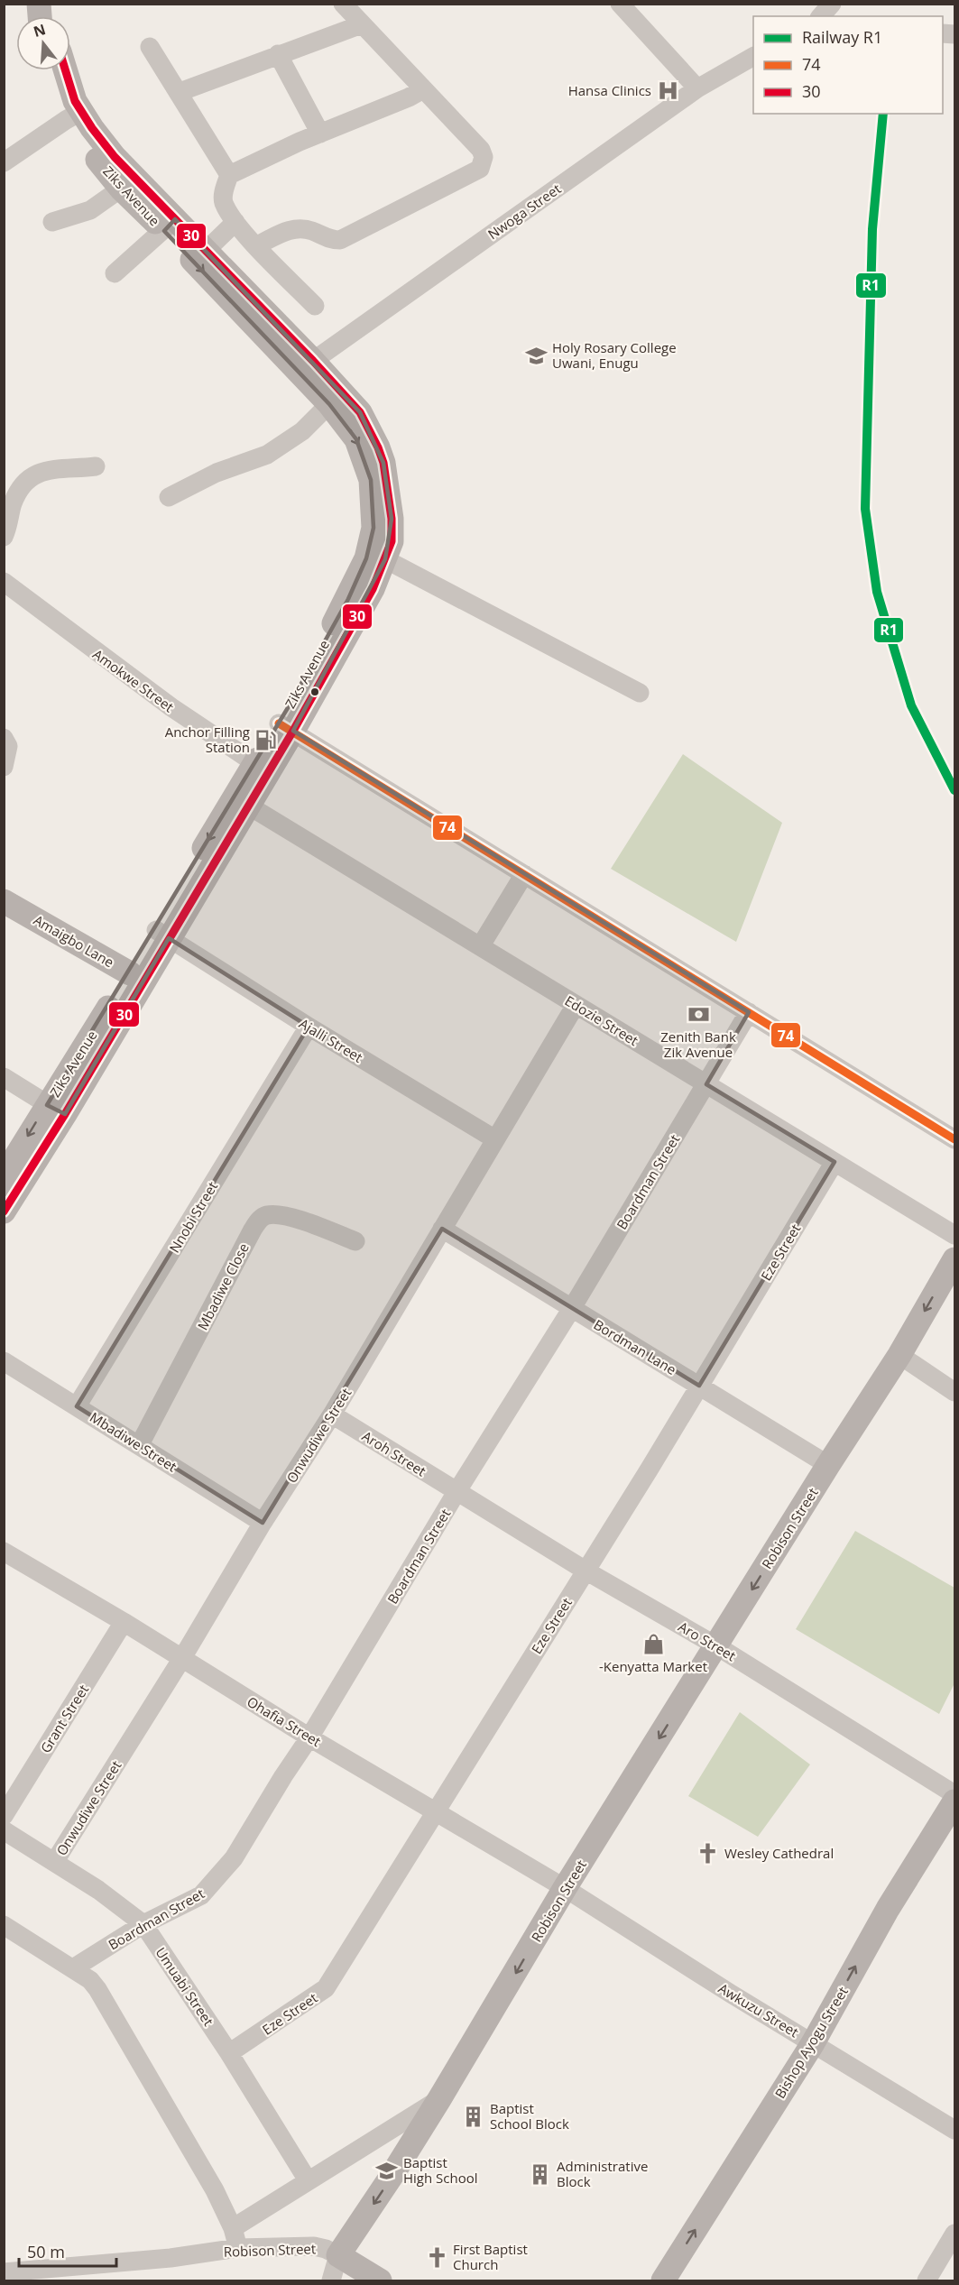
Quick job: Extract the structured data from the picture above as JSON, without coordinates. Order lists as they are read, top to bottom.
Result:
{
  "streets": {
    "main road": [
      "Ziks Avenue",
      "Amaigbo Lane",
      "Robison Street",
      "Bishop Ayogu Street"
    ],
    "street": [
      "Nwoga Street",
      "Amokwe Street",
      "Edozie Street",
      "Ajalli Street",
      "Boardman Street",
      "Nnobi Street",
      "Eze Street",
      "Mbadiwe Close",
      "Bordman Lane",
      "Onwudiwe Street",
      "Mbadiwe Street",
      "Aroh Street",
      "Aro Street",
      "Grant Street",
      "Ohafia Street",
      "Umuabi Street",
      "Awkuzu Street"
    ]
  },
  "crossings": [
    ["Ziks Avenue", "Nwoga Street"],
    ["Ziks Avenue", "Amokwe Street"],
    ["Ziks Avenue", "Amaigbo Lane"],
    ["Ziks Avenue", "Edozie Street"],
    ["Ziks Avenue", "Ajalli Street"],
    ["Edozie Street", "Boardman Street"],
    ["Edozie Street", "Eze Street"],
    ["Edozie Street", "Onwudiwe Street"],
    ["Ajalli Street", "Nnobi Street"],
    ["Ajalli Street", "Onwudiwe Street"],
    ["Boardman Street", "Bordman Lane"],
    ["Boardman Street", "Aroh Street"],
    ["Boardman Street", "Aro Street"],
    ["Boardman Street", "Ohafia Street"],
    ["Boardman Street", "Umuabi Street"],
    ["Nnobi Street", "Mbadiwe Street"],
    ["Eze Street", "Bordman Lane"],
    ["Eze Street", "Aro Street"],
    ["Eze Street", "Ohafia Street"],
    ["Eze Street", "Umuabi Street"],
    ["Mbadiwe Close", "Mbadiwe Street"],
    ["Bordman Lane", "Onwudiwe Street"],
    ["Bordman Lane", "Robison Street"],
    ["Onwudiwe Street", "Mbadiwe Street"],
    ["Onwudiwe Street", "Aroh Street"],
    ["Onwudiwe Street", "Ohafia Street"],
    ["Onwudiwe Street", "Umuabi Street"],
    ["Aroh Street", "Aro Street"],
    ["Robison Street", "Aro Street"],
    ["Robison Street", "Ohafia Street"],
    ["Robison Street", "Awkuzu Street"],
    ["Grant Street", "Ohafia Street"],
    ["Ohafia Street", "Awkuzu Street"],
    ["Awkuzu Street", "Bishop Ayogu Street"]
  ],
  "one_way": ["Robison Street", "Bishop Ayogu Street"],
  "places": {
    "hospital": ["Hansa Clinics"],
    "school or university": ["Holy Rosary College Uwani, Enugu", "Baptist High School"],
    "fuel station": ["Anchor Filling Station"],
    "bank": ["Zenith Bank Zik Avenue"],
    "shop": ["-Kenyatta Market"],
    "church": ["Wesley Cathedral", "First Baptist Church"],
    "building": ["Baptist School Block", "Administrative Block"]
  },
  "lines": ["transit line 30", "rail line R1", "transit line 74"],
  "legend": ["Railway R1", "74", "30"],
  "scale_bar": "50 m",
  "north": "top"
}
